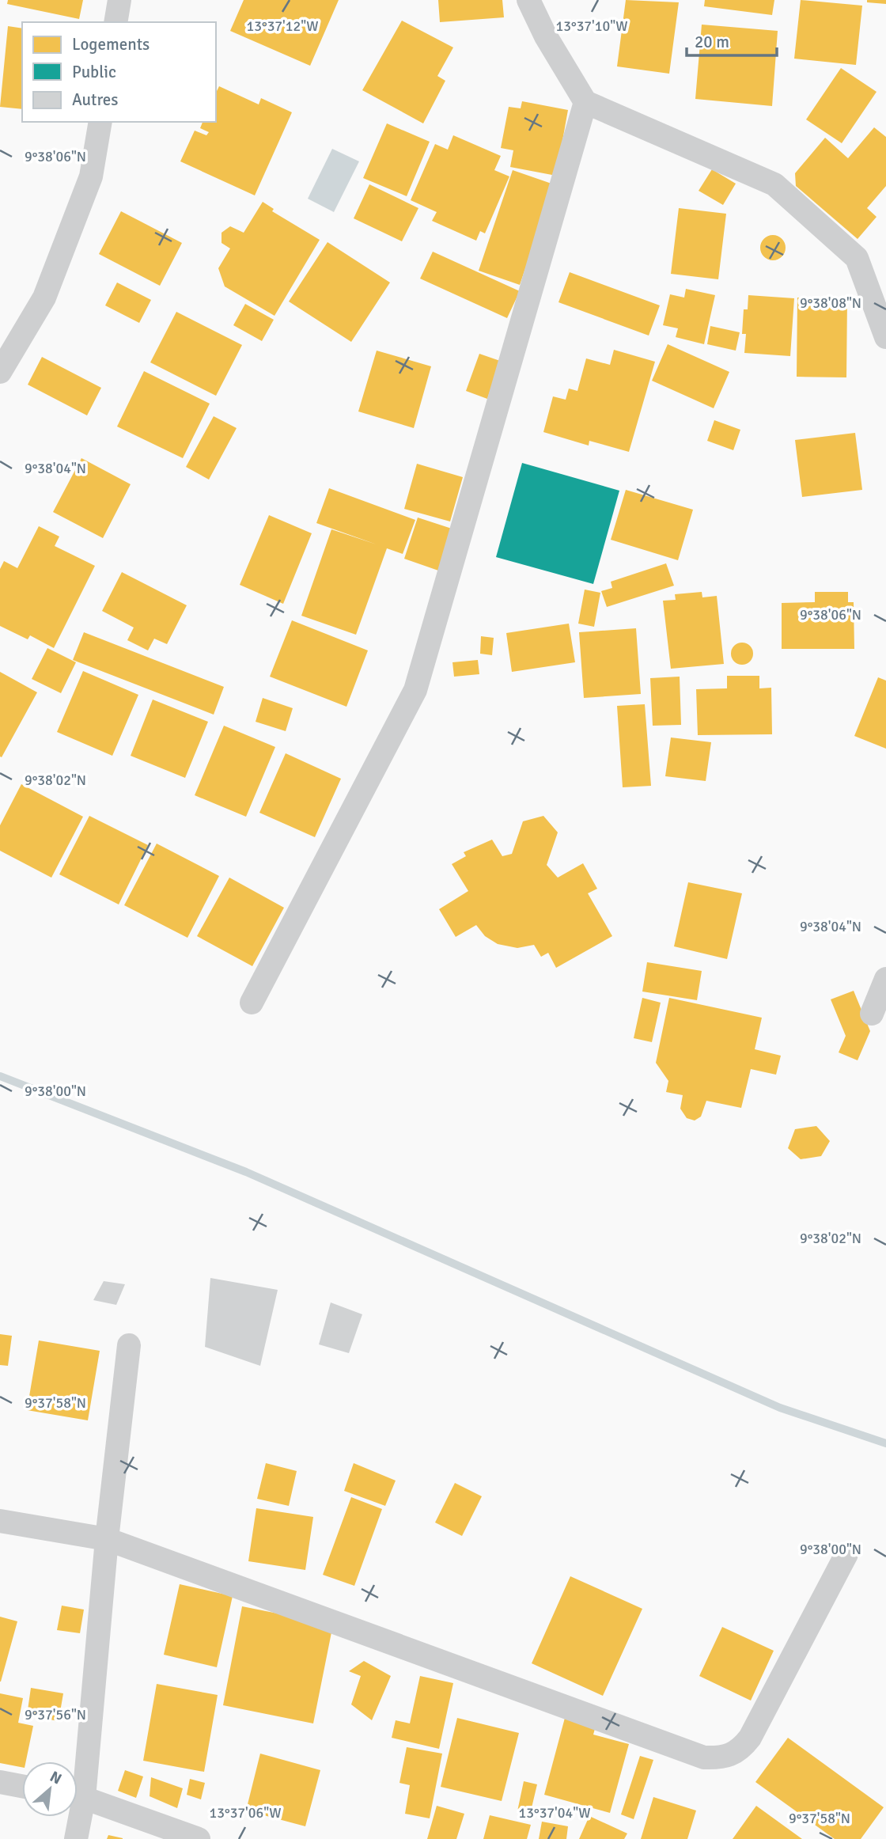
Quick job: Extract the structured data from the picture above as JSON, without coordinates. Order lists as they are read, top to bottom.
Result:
{
  "legend": ["Logements", "Public", "Autres"],
  "scale_bar": "20 m",
  "north": "top right",
  "coordinates": [
    "13°37'12\"W",
    "13°37'10\"W",
    "9°38'06\"N",
    "9°38'08\"N",
    "9°38'04\"N",
    "9°38'02\"N",
    "9°38'00\"N",
    "9°37'58\"N",
    "9°37'56\"N",
    "13°37'06\"W",
    "13°37'04\"W"
  ]
}
